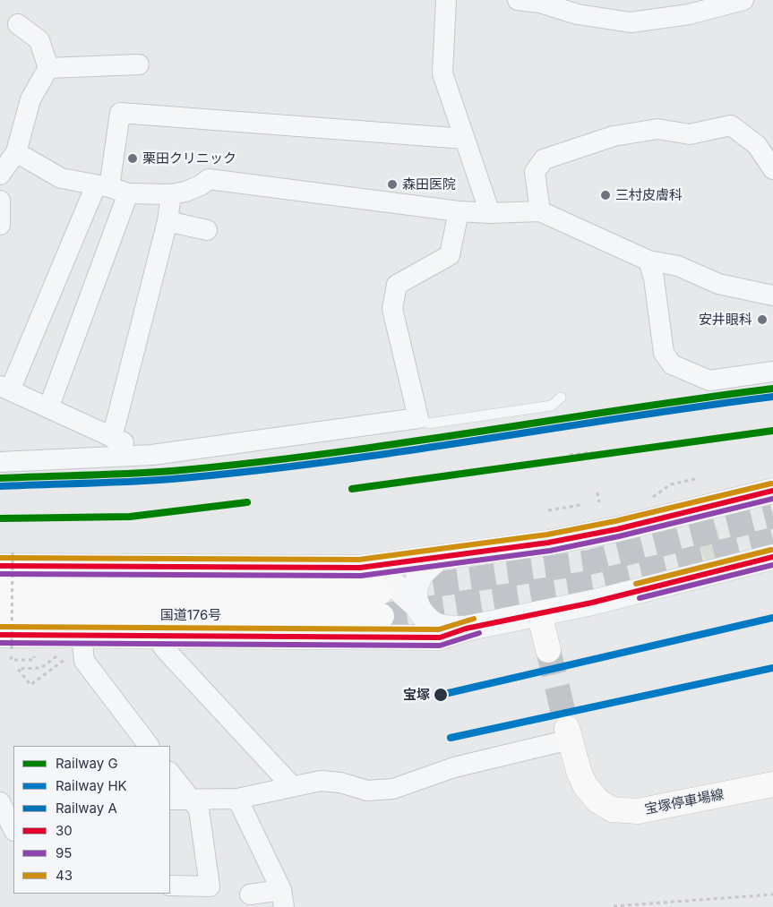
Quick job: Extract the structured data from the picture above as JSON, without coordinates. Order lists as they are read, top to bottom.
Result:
{
  "streets": {
    "main road": ["国道176号", "宝塚停車場線"]
  },
  "places": [
    "栗田クリニック",
    "森田医院",
    "三村皮膚科",
    "安井眼科",
    "宝塚"
  ],
  "lines": [
    "rail line G",
    "rail line A",
    "transit line 43",
    "transit line 30",
    "transit line 95",
    "rail line HK"
  ],
  "legend": [
    "Railway G",
    "Railway HK",
    "Railway A",
    "30",
    "95",
    "43"
  ]
}
